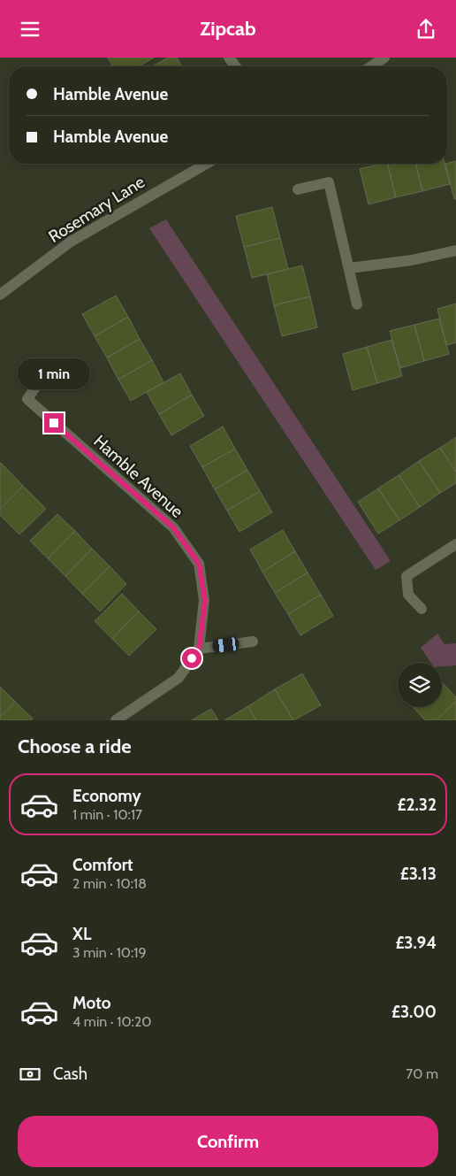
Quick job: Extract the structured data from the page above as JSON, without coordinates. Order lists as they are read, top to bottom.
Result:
{
  "streets": {
    "street": ["Rosemary Lane", "Hamble Avenue"]
  },
  "page": {
    "header": "Zipcab",
    "banner": ["Hamble Avenue", "Hamble Avenue"],
    "bubble": "1 min",
    "heading": "Choose a ride",
    "list": [
      {
        "name": "Economy",
        "note": "1 min · 10:17",
        "value": "£2.32"
      },
      {
        "name": "Comfort",
        "note": "2 min · 10:18",
        "value": "£3.13"
      },
      {
        "name": "XL",
        "note": "3 min · 10:19",
        "value": "£3.94"
      },
      {
        "name": "Moto",
        "note": "4 min · 10:20",
        "value": "£3.00"
      }
    ],
    "pay": ["Cash", "70 m"],
    "buttons": "Confirm"
  }
}
